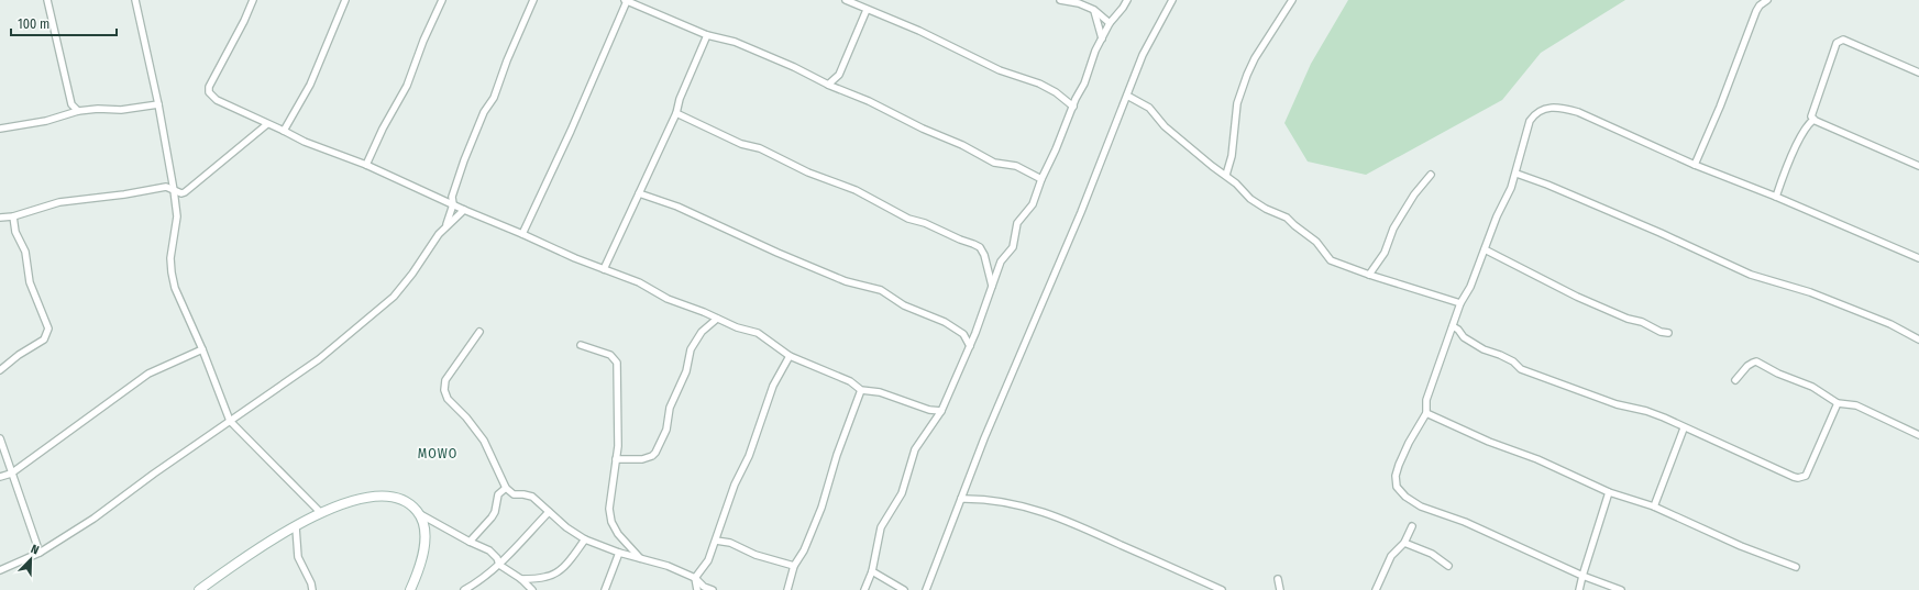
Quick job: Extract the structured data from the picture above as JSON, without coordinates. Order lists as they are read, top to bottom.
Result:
{
  "districts": ["MOWO"],
  "scale_bar": "100 m",
  "north": "top right"
}
